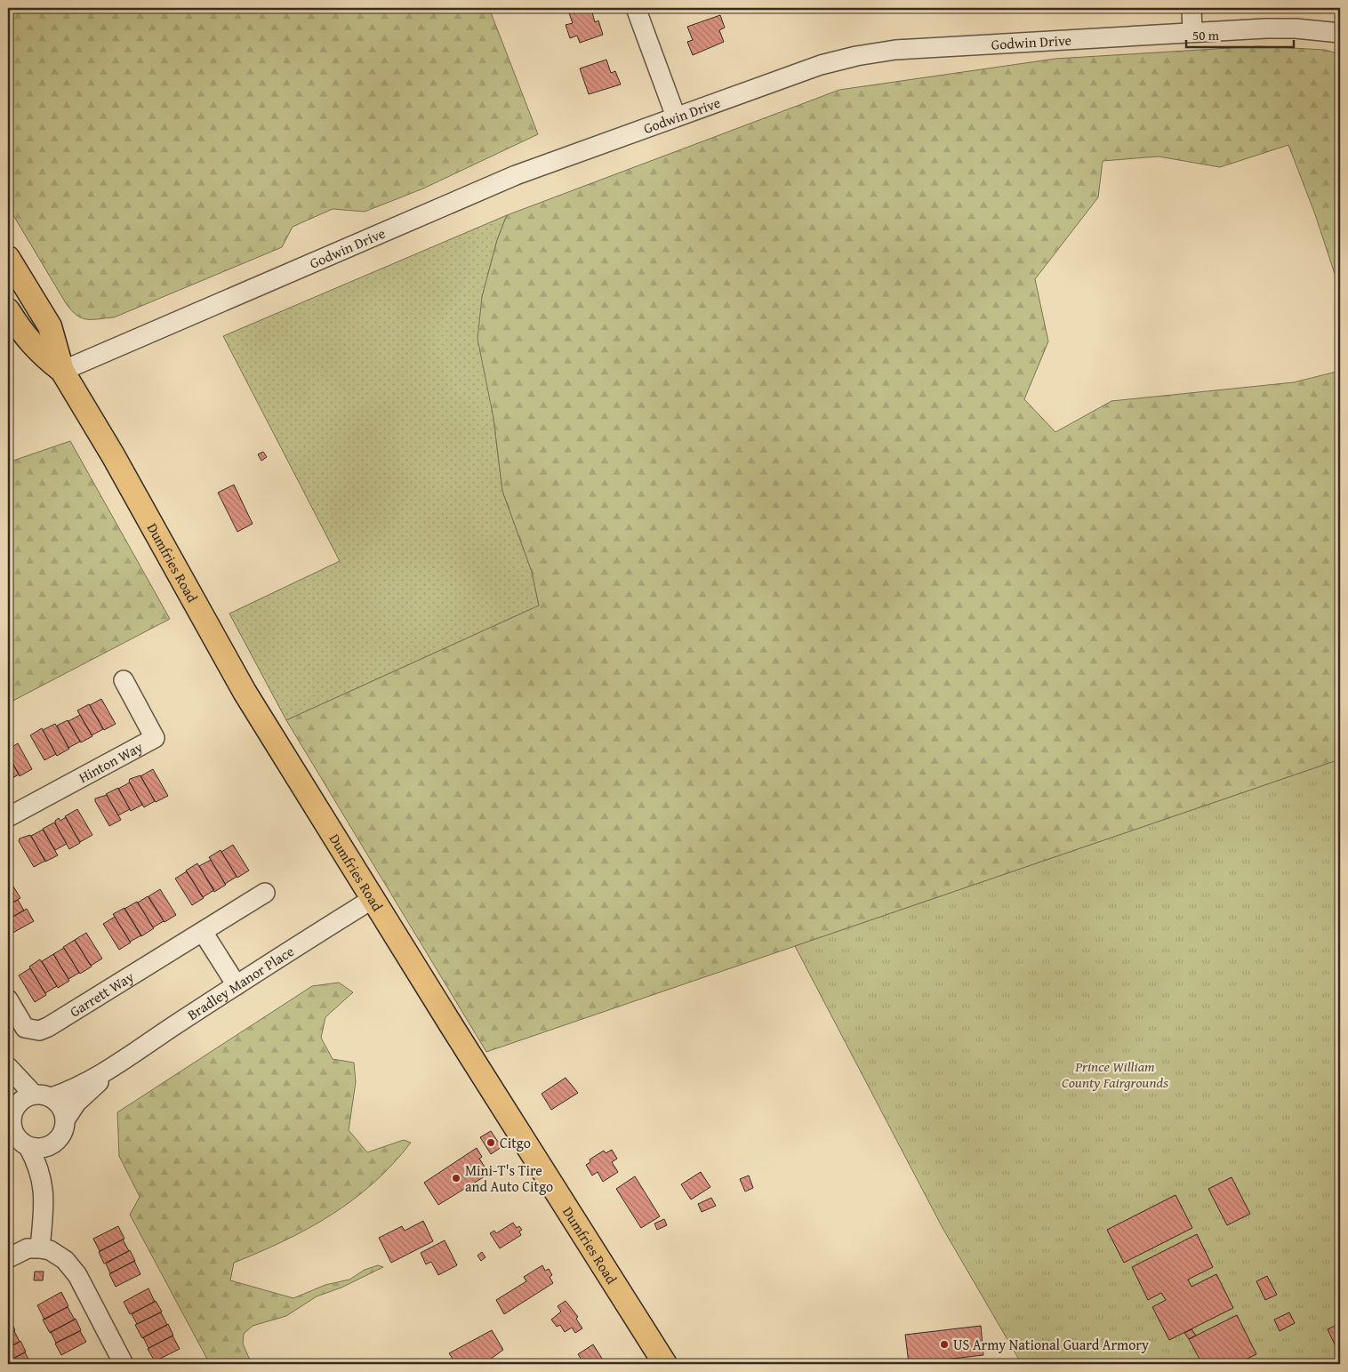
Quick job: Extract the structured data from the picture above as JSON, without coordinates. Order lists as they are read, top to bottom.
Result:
{
  "streets": {
    "main road": ["Dumfries Road"],
    "street": [
      "Godwin Drive",
      "Hinton Way",
      "Bradley Manor Place",
      "Garrett Way"
    ]
  },
  "crossings": [
    ["Godwin Drive", "Dumfries Road"],
    ["Dumfries Road", "Bradley Manor Place"]
  ],
  "parks": ["Prince William County Fairgrounds"],
  "places": ["Citgo", "Mini-T's Tire and Auto Citgo", "US Army National Guard Armory"],
  "scale_bar": "50 m"
}
